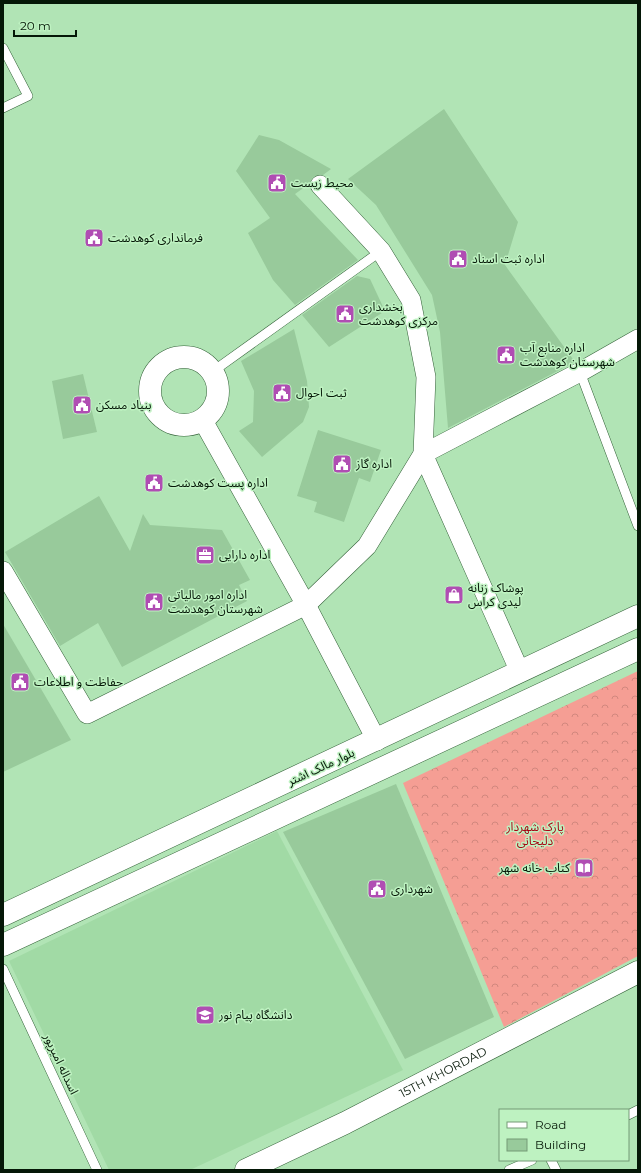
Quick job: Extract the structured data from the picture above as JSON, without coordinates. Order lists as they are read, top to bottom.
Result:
{
  "streets": {
    "main road": ["بلوار مالک اشتر", "15TH KHORDAD"],
    "lane": ["اسداله امیرپور"]
  },
  "parks": ["پارک شهردار دلیجانی"],
  "places": {
    "public building": [
      "محیط زیست",
      "فرمانداری کوهدشت",
      "اداره ثبت اسناد",
      "بخشداری مرکزی کوهدشت",
      "اداره منابع آب شهرستان کوهدشت",
      "ثبت احوال",
      "بنیاد مسکن",
      "اداره گاز",
      "اداره پست کوهدشت",
      "اداره امور مالیاتی شهرستان کوهدشت",
      "حفاظت و اطلاعات",
      "شهرداری"
    ],
    "office": ["اداره دارایی"],
    "shop": ["پوشاک زنانه لیدی کراس"],
    "library": ["کتاب خانه شهر"],
    "school or university": ["دانشگاه پیام نور"]
  },
  "legend": ["Road", "Building"],
  "scale_bar": "20 m"
}
